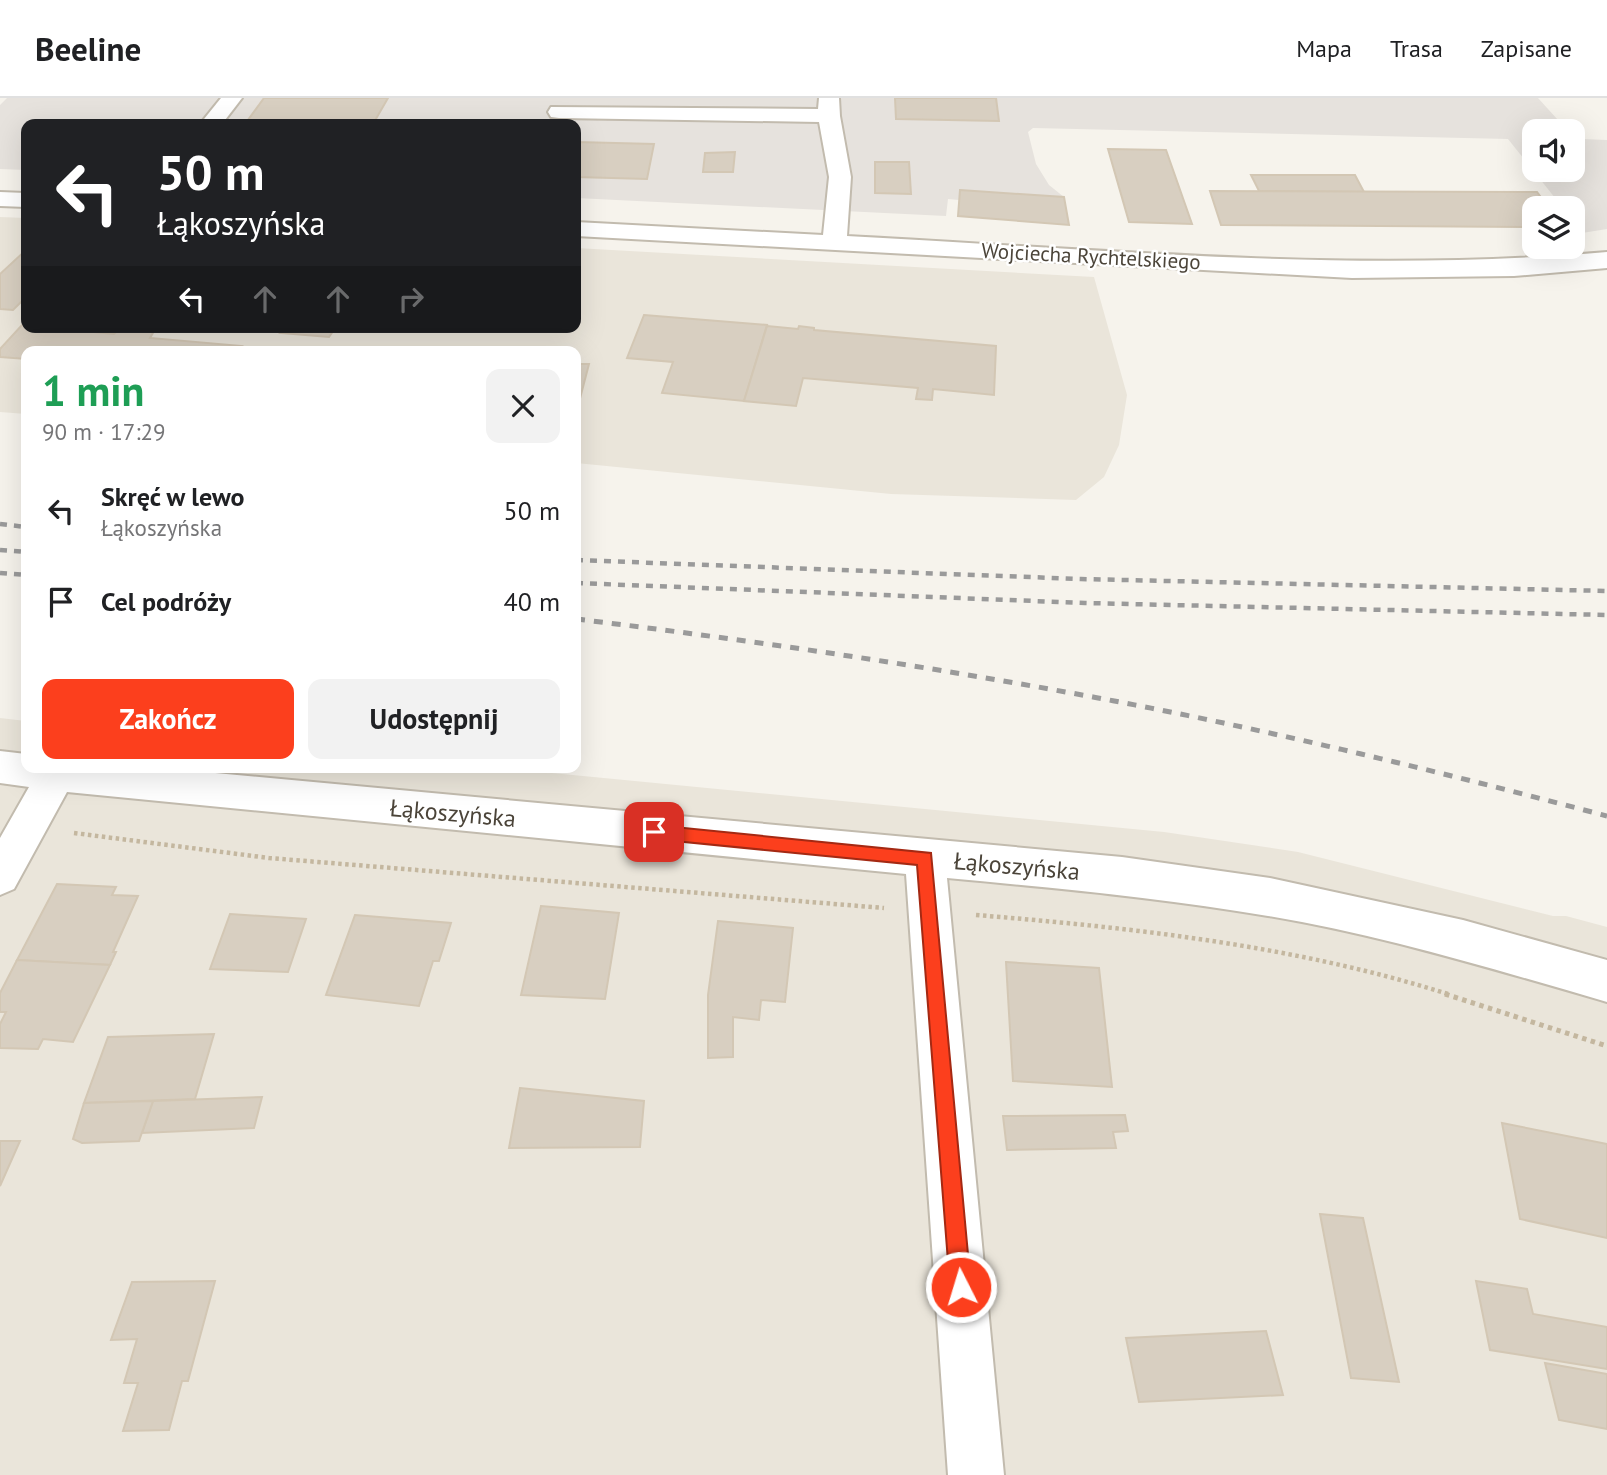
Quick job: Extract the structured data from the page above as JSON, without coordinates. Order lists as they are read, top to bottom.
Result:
{
  "streets": {
    "street": ["Wojciecha Rychtelskiego", "Łąkoszyńska"]
  },
  "page": {
    "header": "Beeline",
    "nav": ["Mapa", "Trasa", "Zapisane"],
    "turn": ["50 m", "Łąkoszyńska"],
    "heading": ["1 min", "90 m · 17:29"],
    "list": [
      {
        "name": "Skręć w lewo",
        "note": "Łąkoszyńska",
        "value": "50 m"
      },
      {
        "name": "Cel podróży",
        "value": "40 m"
      }
    ],
    "buttons": ["Zakończ", "Udostępnij"]
  }
}
